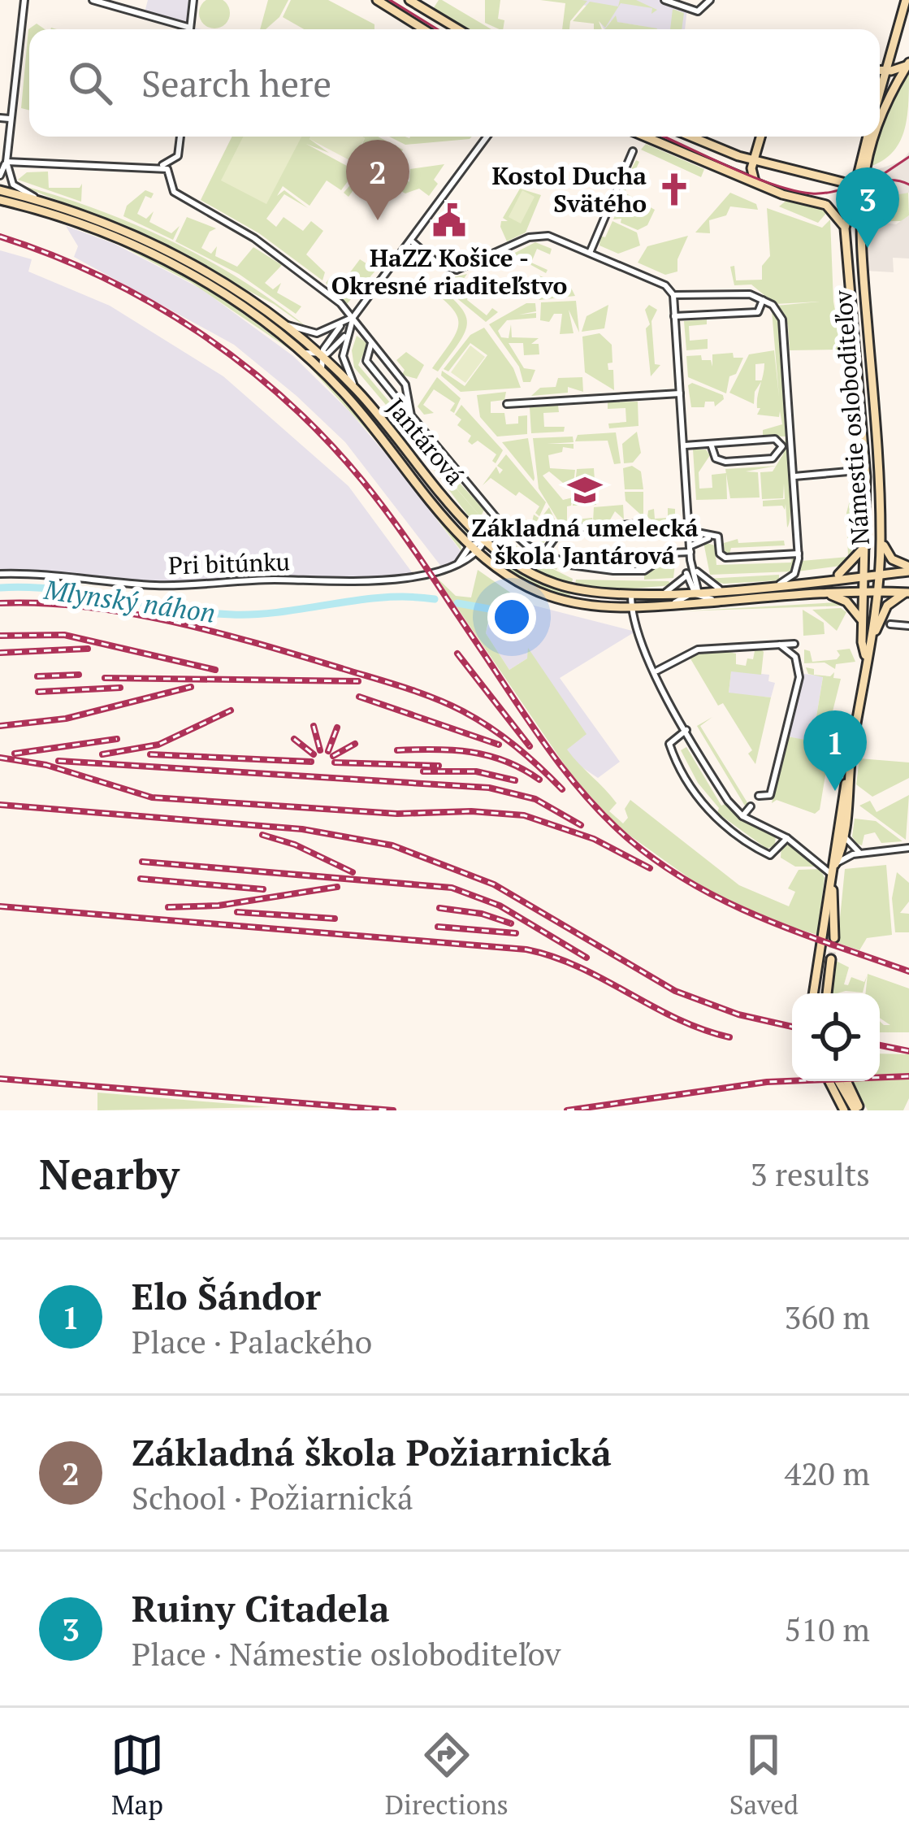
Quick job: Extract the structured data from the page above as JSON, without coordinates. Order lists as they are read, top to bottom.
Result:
{
  "streets": {
    "street": ["Námestie osloboditeľov", "Jantárová", "Pri bitúnku"]
  },
  "crossings": [
    ["Námestie osloboditeľov", "Jantárová"],
    ["Jantárová", "Pri bitúnku"]
  ],
  "water": ["Mlynský náhon"],
  "places": {
    "church": ["Kostol Ducha Svätého"],
    "public building": ["HaZZ Košice - Okresné riaditeľstvo"],
    "school or university": ["Základná umelecká škola Jantárová"]
  },
  "page": {
    "search": "Search here",
    "pins": ["2", "3", "1"],
    "heading": ["Nearby", "3 results"],
    "list": [
      {
        "mark": "1",
        "name": "Elo Šándor",
        "note": "Place · Palackého",
        "value": "360 m"
      },
      {
        "mark": "2",
        "name": "Základná škola Požiarnická",
        "note": "School · Požiarnická",
        "value": "420 m"
      },
      {
        "mark": "3",
        "name": "Ruiny Citadela",
        "note": "Place · Námestie osloboditeľov",
        "value": "510 m"
      }
    ],
    "nav": ["Map", "Directions", "Saved"]
  }
}
